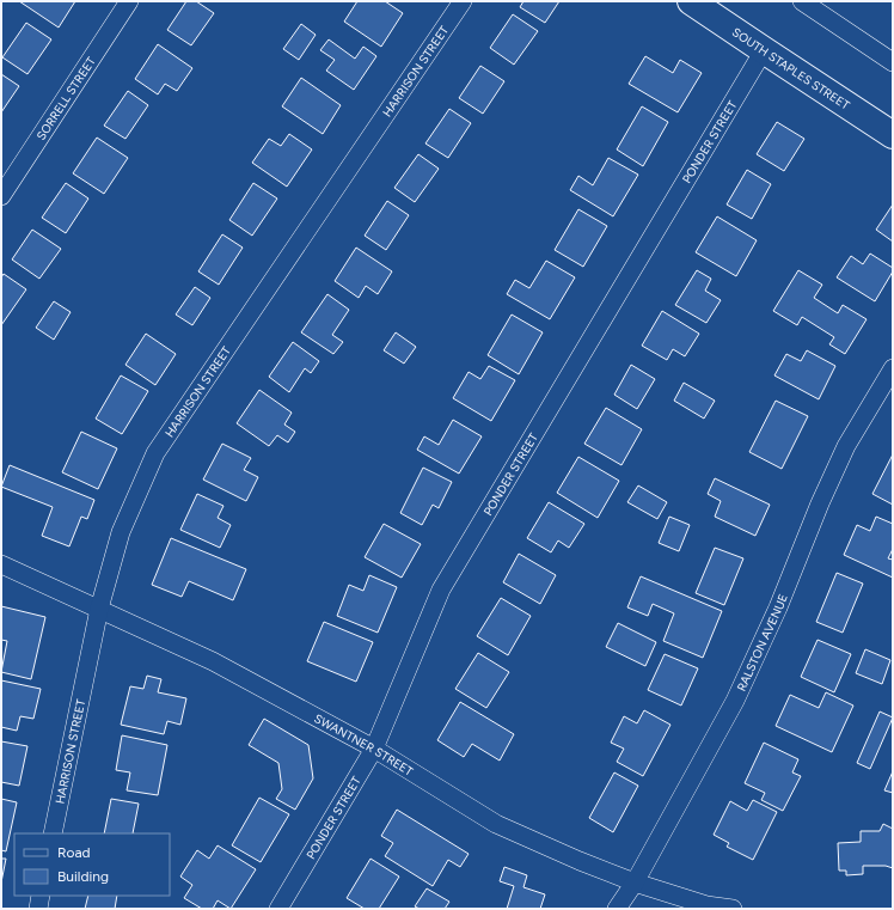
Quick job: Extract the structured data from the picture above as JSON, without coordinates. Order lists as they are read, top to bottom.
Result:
{
  "streets": {
    "main road": ["SOUTH STAPLES STREET"],
    "street": [
      "HARRISON STREET",
      "SORRELL STREET",
      "PONDER STREET",
      "RALSTON AVENUE",
      "SWANTNER STREET"
    ]
  },
  "crossings": [
    ["SOUTH STAPLES STREET", "PONDER STREET"],
    ["HARRISON STREET", "SWANTNER STREET"],
    ["PONDER STREET", "SWANTNER STREET"],
    ["RALSTON AVENUE", "SWANTNER STREET"]
  ],
  "legend": ["Road", "Building"]
}
